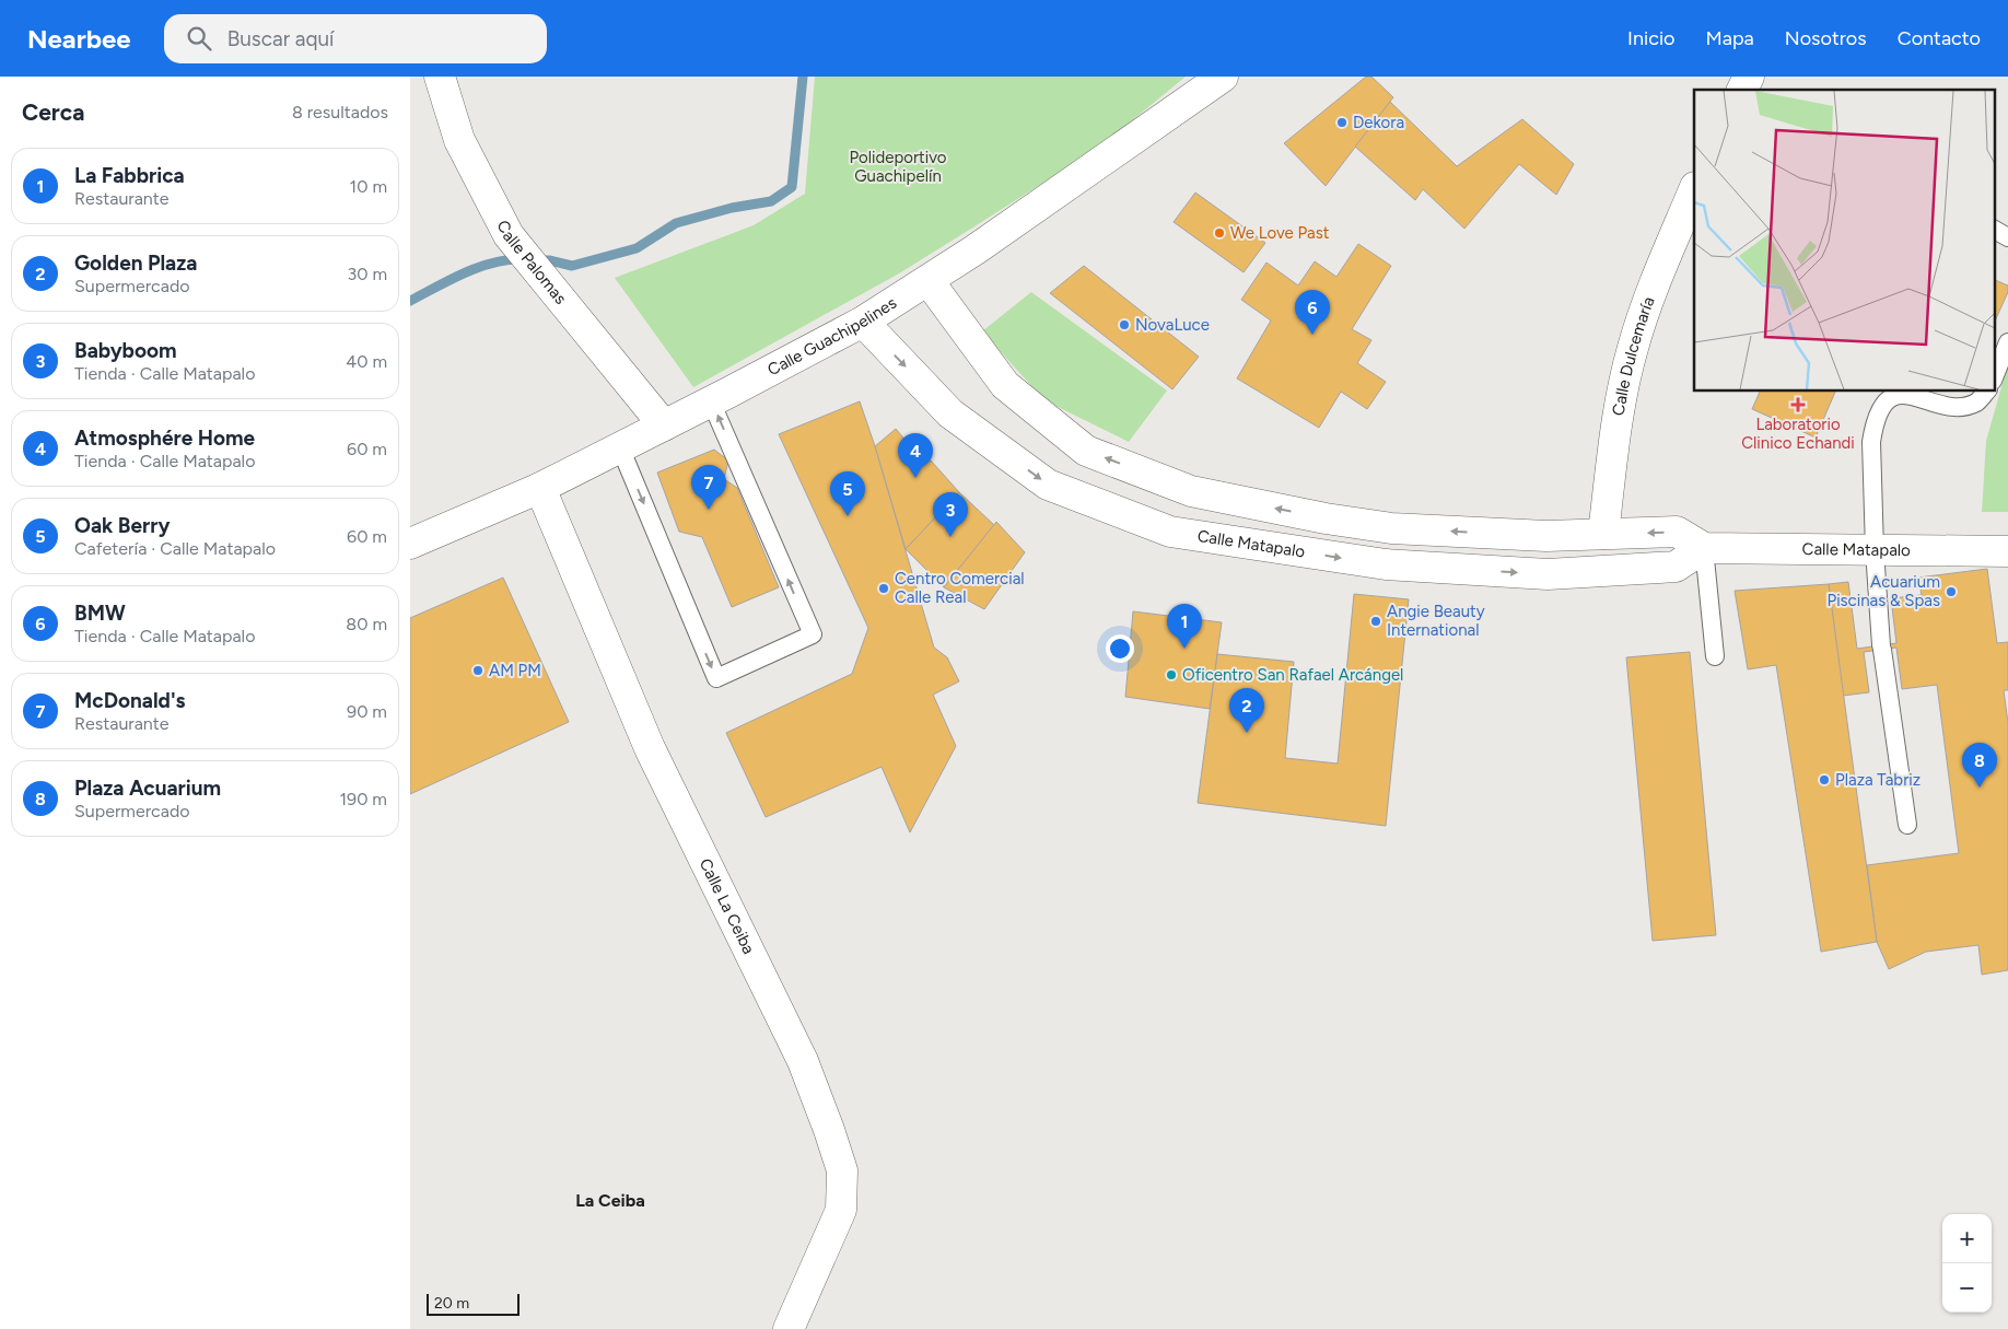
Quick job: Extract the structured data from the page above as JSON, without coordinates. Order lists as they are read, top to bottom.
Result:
{
  "streets": {
    "street": [
      "Calle Palomas",
      "Calle Guachipelines",
      "Calle Dulcemaría",
      "Calle Matapalo",
      "Calle La Ceiba"
    ]
  },
  "crossings": [
    ["Calle Palomas", "Calle Guachipelines"],
    ["Calle Guachipelines", "Calle Matapalo"],
    ["Calle Guachipelines", "Calle La Ceiba"],
    ["Calle Dulcemaría", "Calle Matapalo"]
  ],
  "districts": ["La Ceiba"],
  "parks": ["Polideportivo Guachipelín"],
  "places": {
    "other": [
      "Dekora",
      "We Love Past",
      "NovaLuce",
      "Centro Comercial Calle Real",
      "Acuarium Piscinas & Spas",
      "Angie Beauty International",
      "AM PM",
      "Oficentro San Rafael Arcángel",
      "Plaza Tabriz"
    ],
    "health": ["Laboratorio Clinico Echandi"]
  },
  "scale_bar": "20 m",
  "page": {
    "header": "Nearbee",
    "search": "Buscar aquí",
    "nav": [
      "Inicio",
      "Mapa",
      "Nosotros",
      "Contacto"
    ],
    "heading": ["Cerca", "8 resultados"],
    "list": [
      {
        "mark": "1",
        "name": "La Fabbrica",
        "note": "Restaurante",
        "value": "10 m"
      },
      {
        "mark": "2",
        "name": "Golden Plaza",
        "note": "Supermercado",
        "value": "30 m"
      },
      {
        "mark": "3",
        "name": "Babyboom",
        "note": "Tienda · Calle Matapalo",
        "value": "40 m"
      },
      {
        "mark": "4",
        "name": "Atmosphére Home",
        "note": "Tienda · Calle Matapalo",
        "value": "60 m"
      },
      {
        "mark": "5",
        "name": "Oak Berry",
        "note": "Cafetería · Calle Matapalo",
        "value": "60 m"
      },
      {
        "mark": "6",
        "name": "BMW",
        "note": "Tienda · Calle Matapalo",
        "value": "80 m"
      },
      {
        "mark": "7",
        "name": "McDonald's",
        "note": "Restaurante",
        "value": "90 m"
      },
      {
        "mark": "8",
        "name": "Plaza Acuarium",
        "note": "Supermercado",
        "value": "190 m"
      }
    ],
    "pins": [
      "6",
      "4",
      "7",
      "5",
      "3",
      "1",
      "2",
      "8"
    ],
    "map_buttons": ["+", "−"],
    "scale": "20 m"
  }
}
